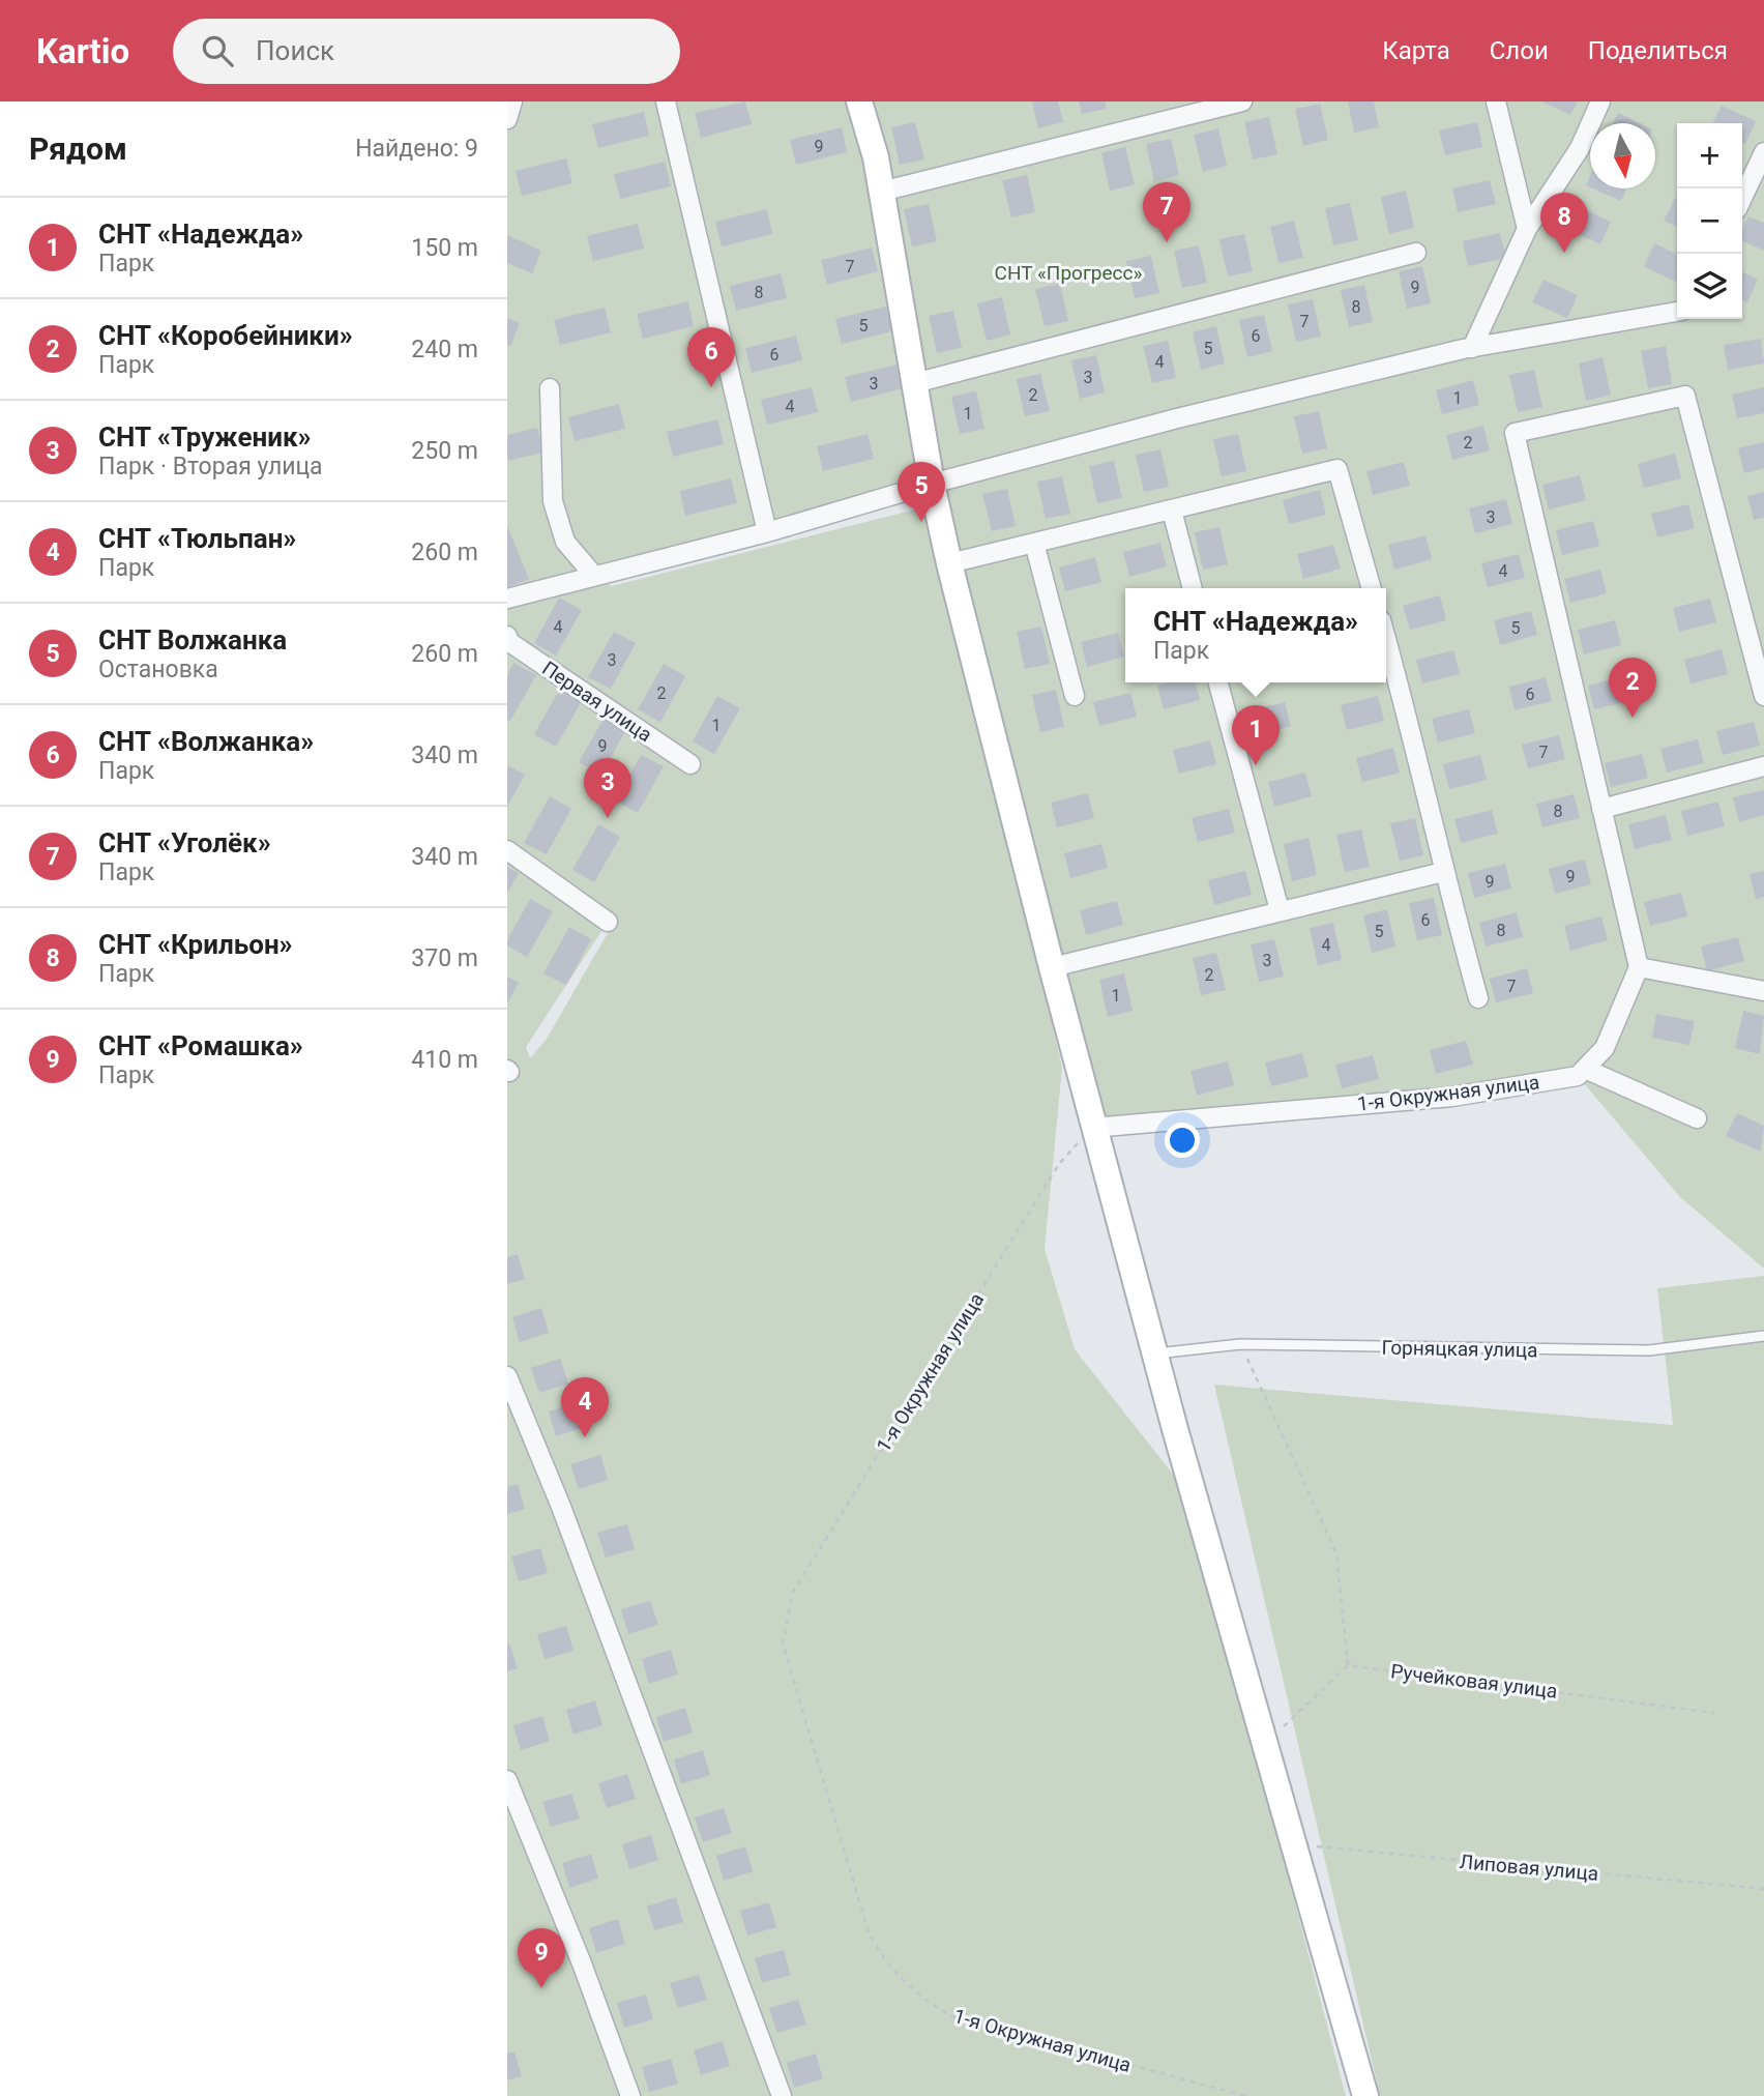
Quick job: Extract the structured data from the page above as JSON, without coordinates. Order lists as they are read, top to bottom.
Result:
{
  "streets": {
    "street": ["Первая улица", "1-я Окружная улица"],
    "lane": ["Горняцкая улица"],
    "path": ["Ручейковая улица", "Липовая улица"]
  },
  "parks": ["СНТ «Прогресс»"],
  "house_numbers": [
    "9",
    "7",
    "9",
    "8",
    "8",
    "7",
    "5",
    "6",
    "5",
    "6",
    "4",
    "3",
    "3",
    "2",
    "1",
    "4",
    "1",
    "2",
    "3",
    "4",
    "4",
    "5",
    "3",
    "2",
    "6",
    "1",
    "9",
    "7",
    "8",
    "9",
    "9",
    "6",
    "8",
    "5",
    "4",
    "3",
    "2",
    "7",
    "1"
  ],
  "north": "bottom",
  "page": {
    "header": "Kartio",
    "search": "Поиск",
    "nav": ["Карта", "Слои", "Поделиться"],
    "heading": ["Рядом", "Найдено: 9"],
    "map_buttons": ["+", "−"],
    "pins": [
      "7",
      "8",
      "6",
      "5",
      "2",
      "1",
      "3",
      "4",
      "9"
    ],
    "list": [
      {
        "mark": "1",
        "name": "СНТ «Надежда»",
        "note": "Парк",
        "value": "150 m"
      },
      {
        "mark": "2",
        "name": "СНТ «Коробейники»",
        "note": "Парк",
        "value": "240 m"
      },
      {
        "mark": "3",
        "name": "СНТ «Труженик»",
        "note": "Парк · Вторая улица",
        "value": "250 m"
      },
      {
        "mark": "4",
        "name": "СНТ «Тюльпан»",
        "note": "Парк",
        "value": "260 m"
      },
      {
        "mark": "5",
        "name": "СНТ Волжанка",
        "note": "Остановка",
        "value": "260 m"
      },
      {
        "mark": "6",
        "name": "СНТ «Волжанка»",
        "note": "Парк",
        "value": "340 m"
      },
      {
        "mark": "7",
        "name": "СНТ «Уголёк»",
        "note": "Парк",
        "value": "340 m"
      },
      {
        "mark": "8",
        "name": "СНТ «Крильон»",
        "note": "Парк",
        "value": "370 m"
      },
      {
        "mark": "9",
        "name": "СНТ «Ромашка»",
        "note": "Парк",
        "value": "410 m"
      }
    ],
    "popup": ["СНТ «Надежда»", "Парк"]
  }
}
